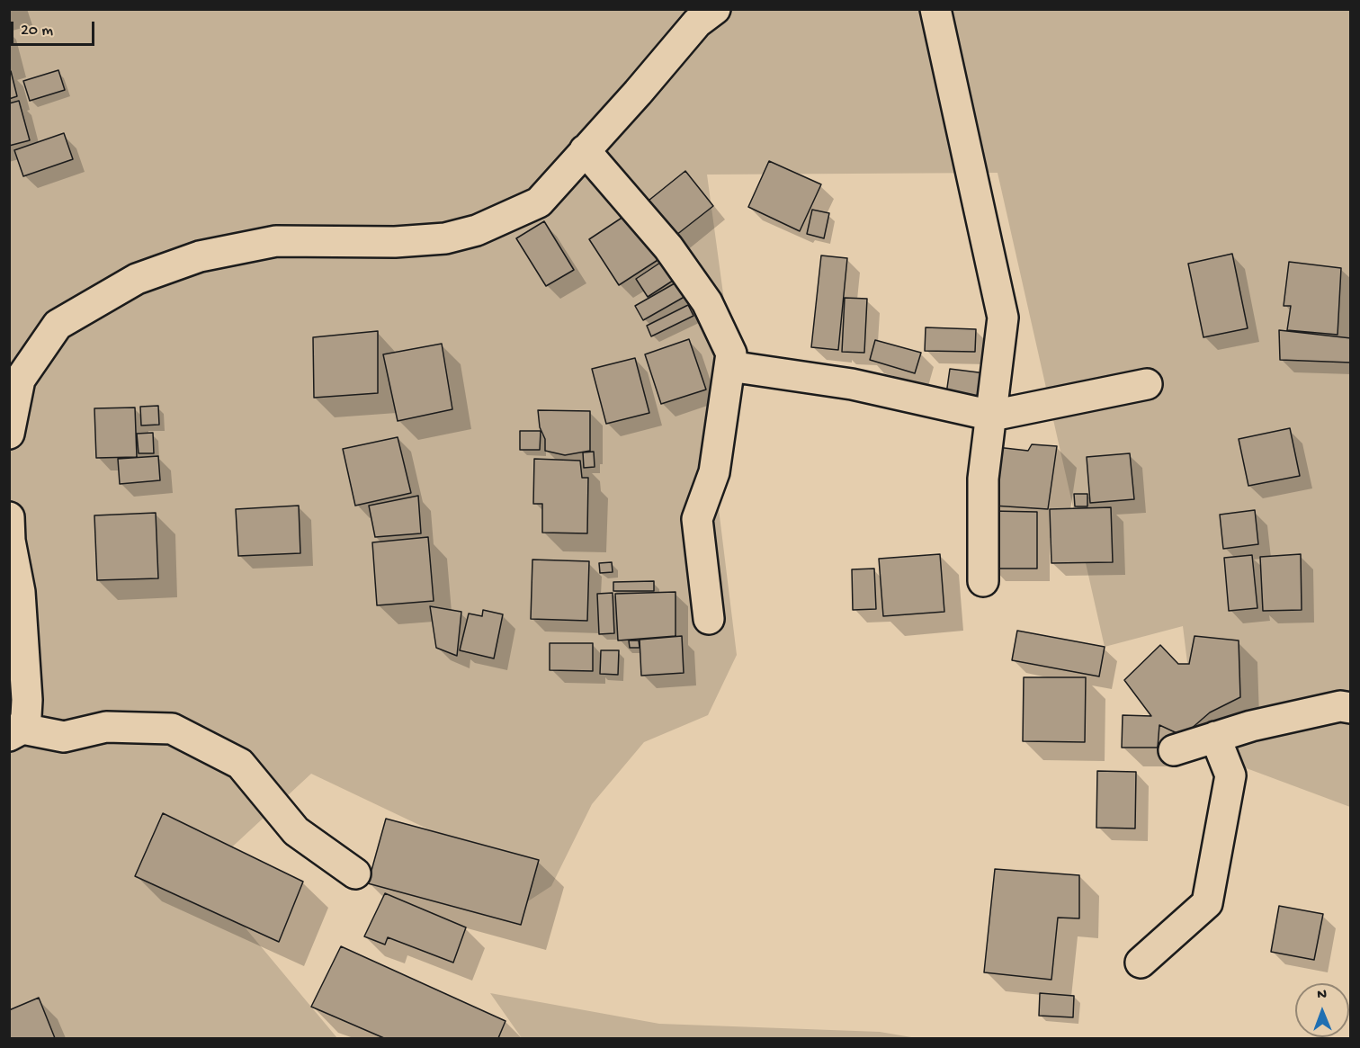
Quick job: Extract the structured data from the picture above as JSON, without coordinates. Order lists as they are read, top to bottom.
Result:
{
  "scale_bar": "20 m",
  "north": "top"
}
